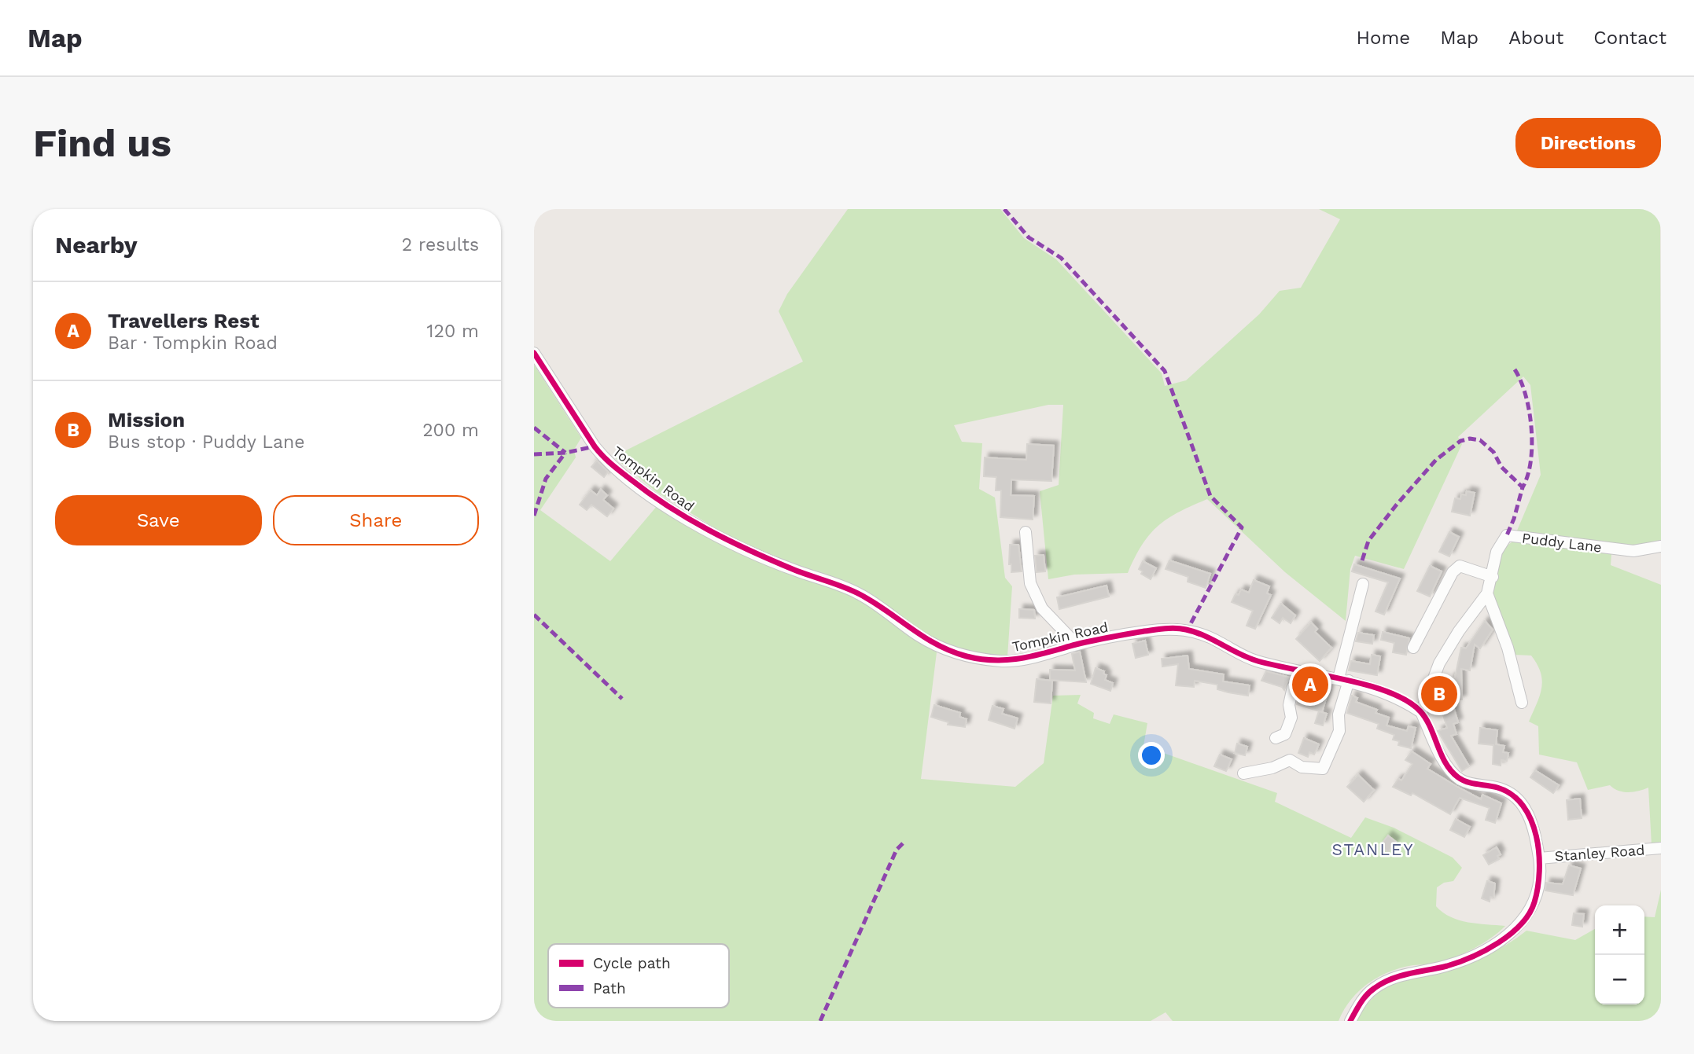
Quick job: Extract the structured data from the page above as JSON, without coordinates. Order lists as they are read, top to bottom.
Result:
{
  "streets": {
    "street": ["Tompkin Road", "Puddy Lane", "Stanley Road"]
  },
  "crossings": [
    ["Tompkin Road", "Puddy Lane"]
  ],
  "districts": ["STANLEY"],
  "legend": ["Cycle path", "Path"],
  "page": {
    "header": "Map",
    "nav": [
      "Home",
      "Map",
      "About",
      "Contact"
    ],
    "buttons": [
      "Directions",
      ["Save", "Share"]
    ],
    "title": "Find us",
    "heading": ["Nearby", "2 results"],
    "list": [
      {
        "mark": "A",
        "name": "Travellers Rest",
        "note": "Bar · Tompkin Road",
        "value": "120 m"
      },
      {
        "mark": "B",
        "name": "Mission",
        "note": "Bus stop · Puddy Lane",
        "value": "200 m"
      }
    ],
    "pins": ["A", "B"],
    "map_buttons": ["+", "−"]
  }
}
